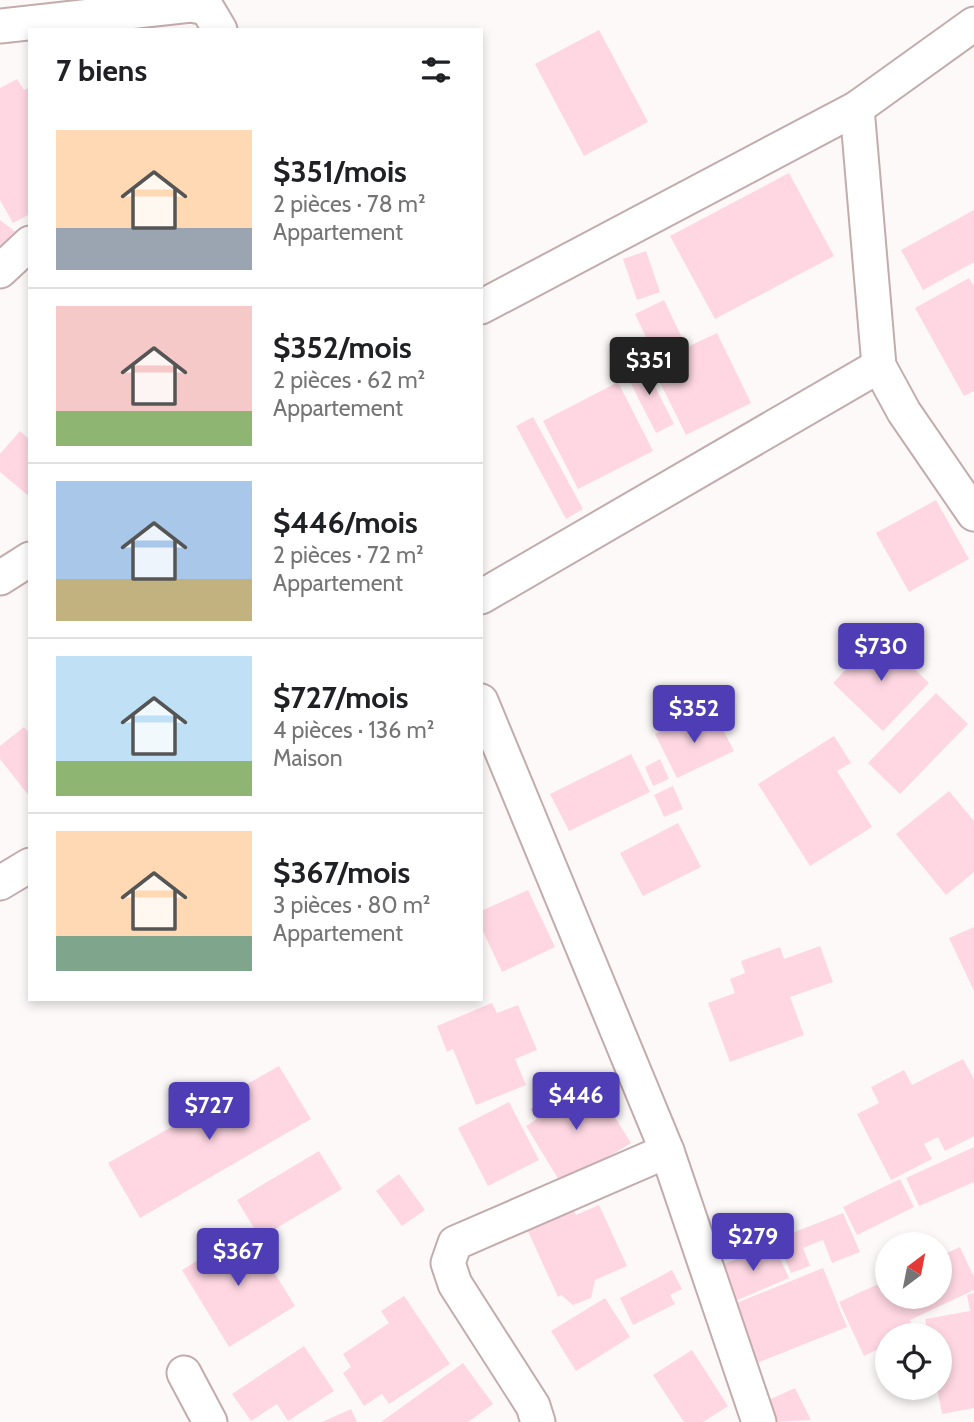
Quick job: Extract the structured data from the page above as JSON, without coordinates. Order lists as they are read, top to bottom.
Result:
{
  "north": "top right",
  "page": {
    "heading": "7 biens",
    "list": [
      {
        "name": "$351/mois",
        "note": "2 pièces · 78 m² · Appartement"
      },
      {
        "name": "$352/mois",
        "note": "2 pièces · 62 m² · Appartement"
      },
      {
        "name": "$446/mois",
        "note": "2 pièces · 72 m² · Appartement"
      },
      {
        "name": "$727/mois",
        "note": "4 pièces · 136 m² · Maison"
      },
      {
        "name": "$367/mois",
        "note": "3 pièces · 80 m² · Appartement"
      }
    ],
    "price": [
      "$351",
      "$730",
      "$352",
      "$446",
      "$727",
      "$279",
      "$367"
    ]
  }
}
